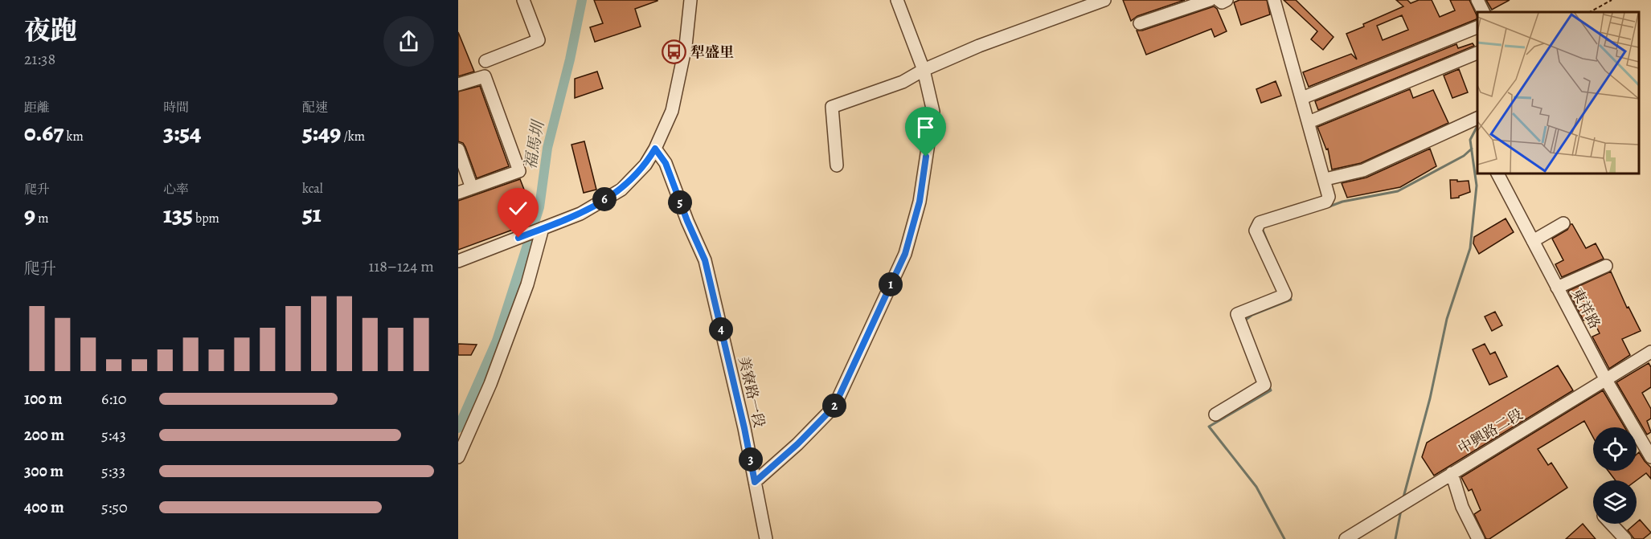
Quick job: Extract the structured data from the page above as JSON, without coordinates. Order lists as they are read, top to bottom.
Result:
{
  "streets": {
    "street": ["東祥路", "美寮路一段", "中興路二段"]
  },
  "crossings": [
    ["東祥路", "中興路二段"]
  ],
  "water": ["福馬圳"],
  "places": {
    "bus stop": ["犁盛里"]
  },
  "page": {
    "heading": ["夜跑", "21:38"],
    "stats": [
      ["距離", "0.67 km"],
      ["時間", "3:54"],
      ["配速", "5:49 /km"],
      ["爬升", "9 m"],
      ["心率", "135 bpm"],
      ["kcal", "51"]
    ],
    "pins": [
      "6",
      "5",
      "1",
      "4",
      "2",
      "3"
    ],
    "chart": ["爬升", "118–124 m"],
    "list": [
      {
        "name": "100 m",
        "note": "6:10"
      },
      {
        "name": "200 m",
        "note": "5:43"
      },
      {
        "name": "300 m",
        "note": "5:33"
      },
      {
        "name": "400 m",
        "note": "5:50"
      }
    ]
  }
}
